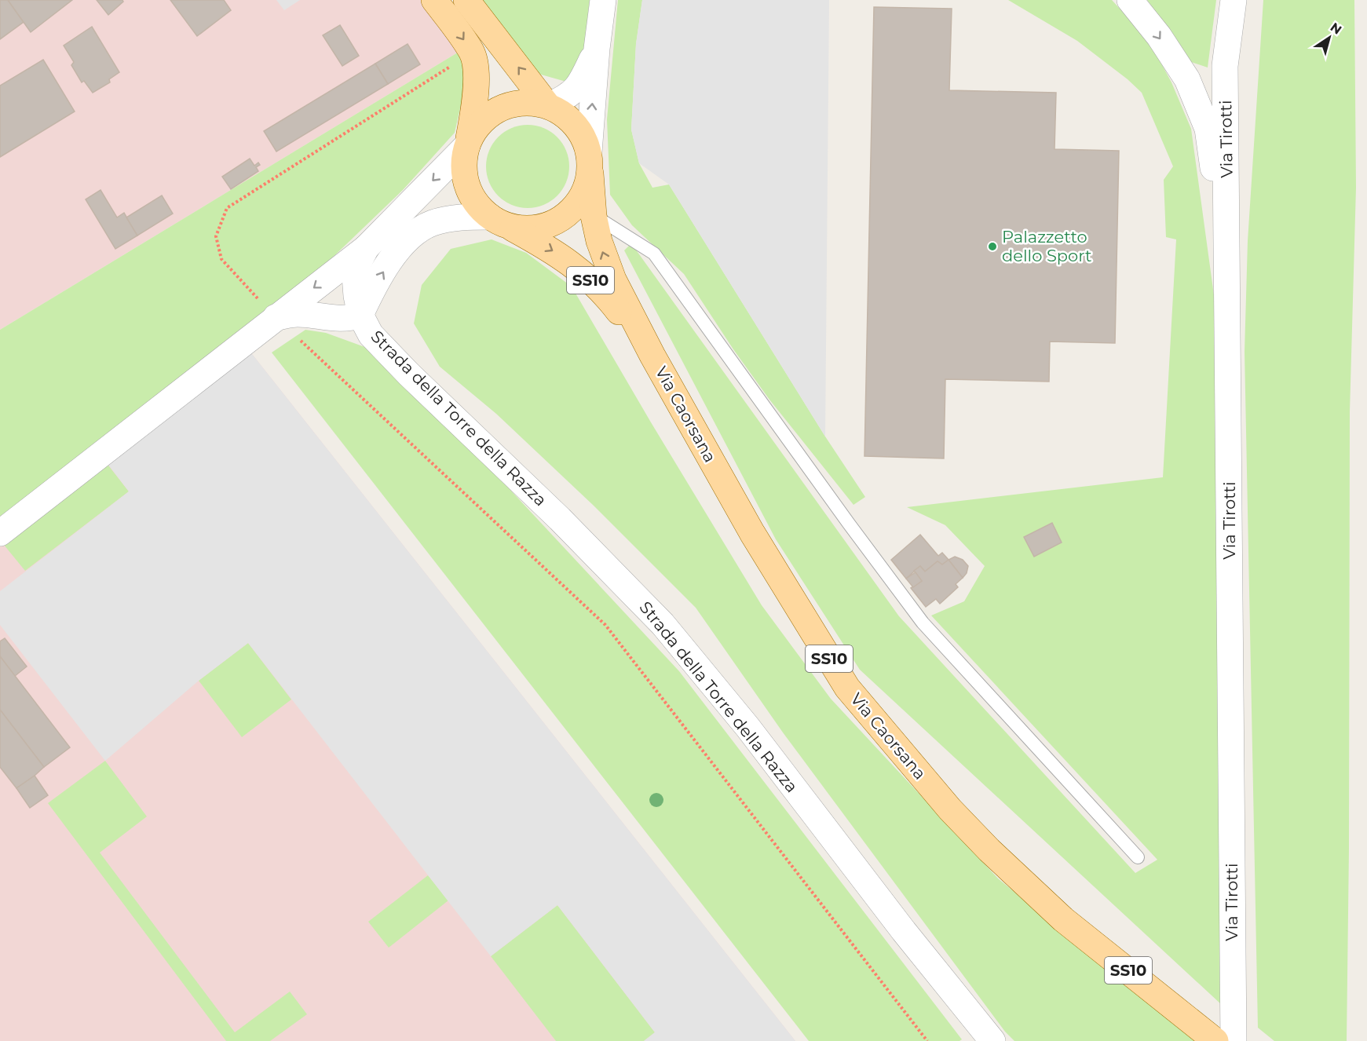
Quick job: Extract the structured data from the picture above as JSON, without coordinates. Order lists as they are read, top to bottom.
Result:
{
  "streets": {
    "main road": ["SS10", "Via Caorsana"],
    "street": ["Via Tirotti", "Strada della Torre della Razza"]
  },
  "crossings": [
    ["SS10", "Via Caorsana"]
  ],
  "places": ["Palazzetto dello Sport"],
  "north": "top right"
}
